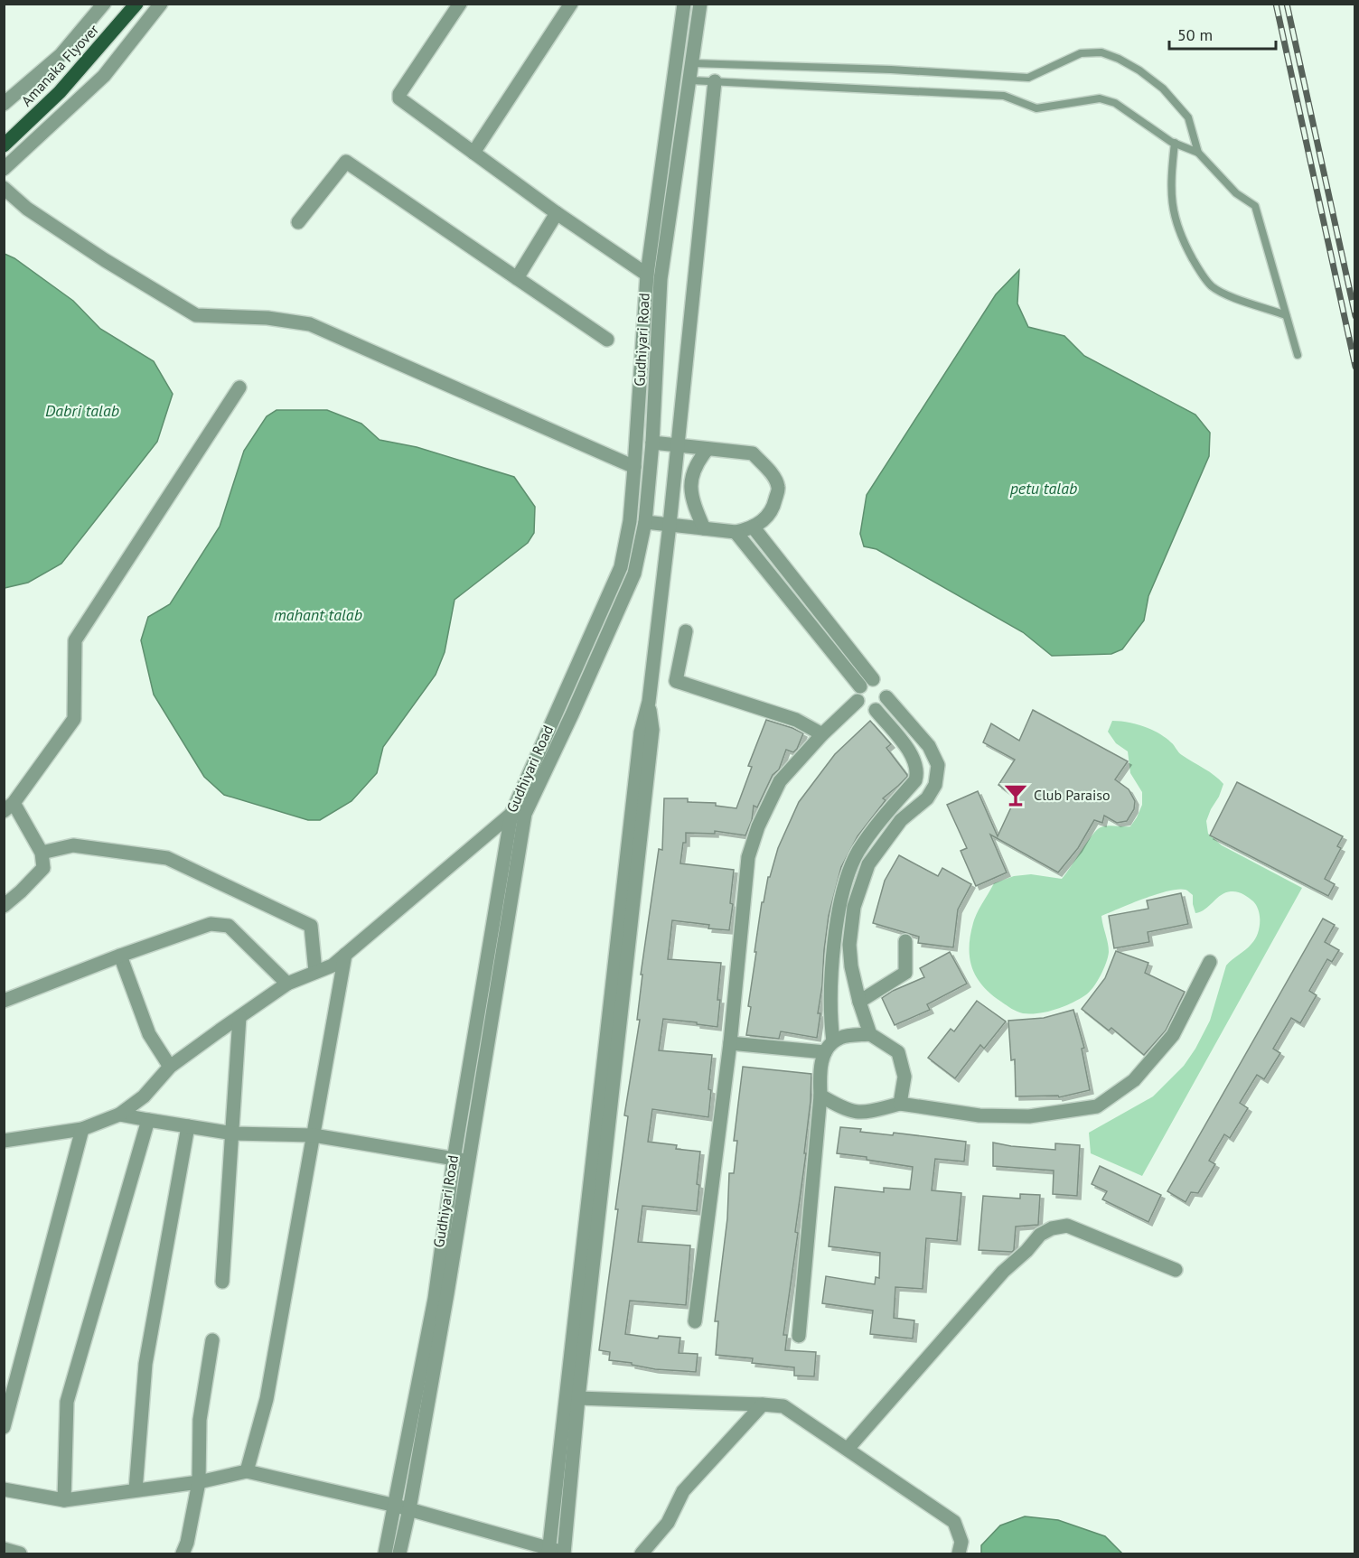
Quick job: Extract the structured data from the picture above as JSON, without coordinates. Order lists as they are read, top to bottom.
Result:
{
  "streets": {
    "main road": ["Amanaka Flyover"],
    "street": ["Gudhiyari Road"]
  },
  "water": ["Dabri talab", "petu talab", "mahant talab"],
  "places": {
    "bar": ["Club Paraiso"]
  },
  "scale_bar": "50 m"
}
